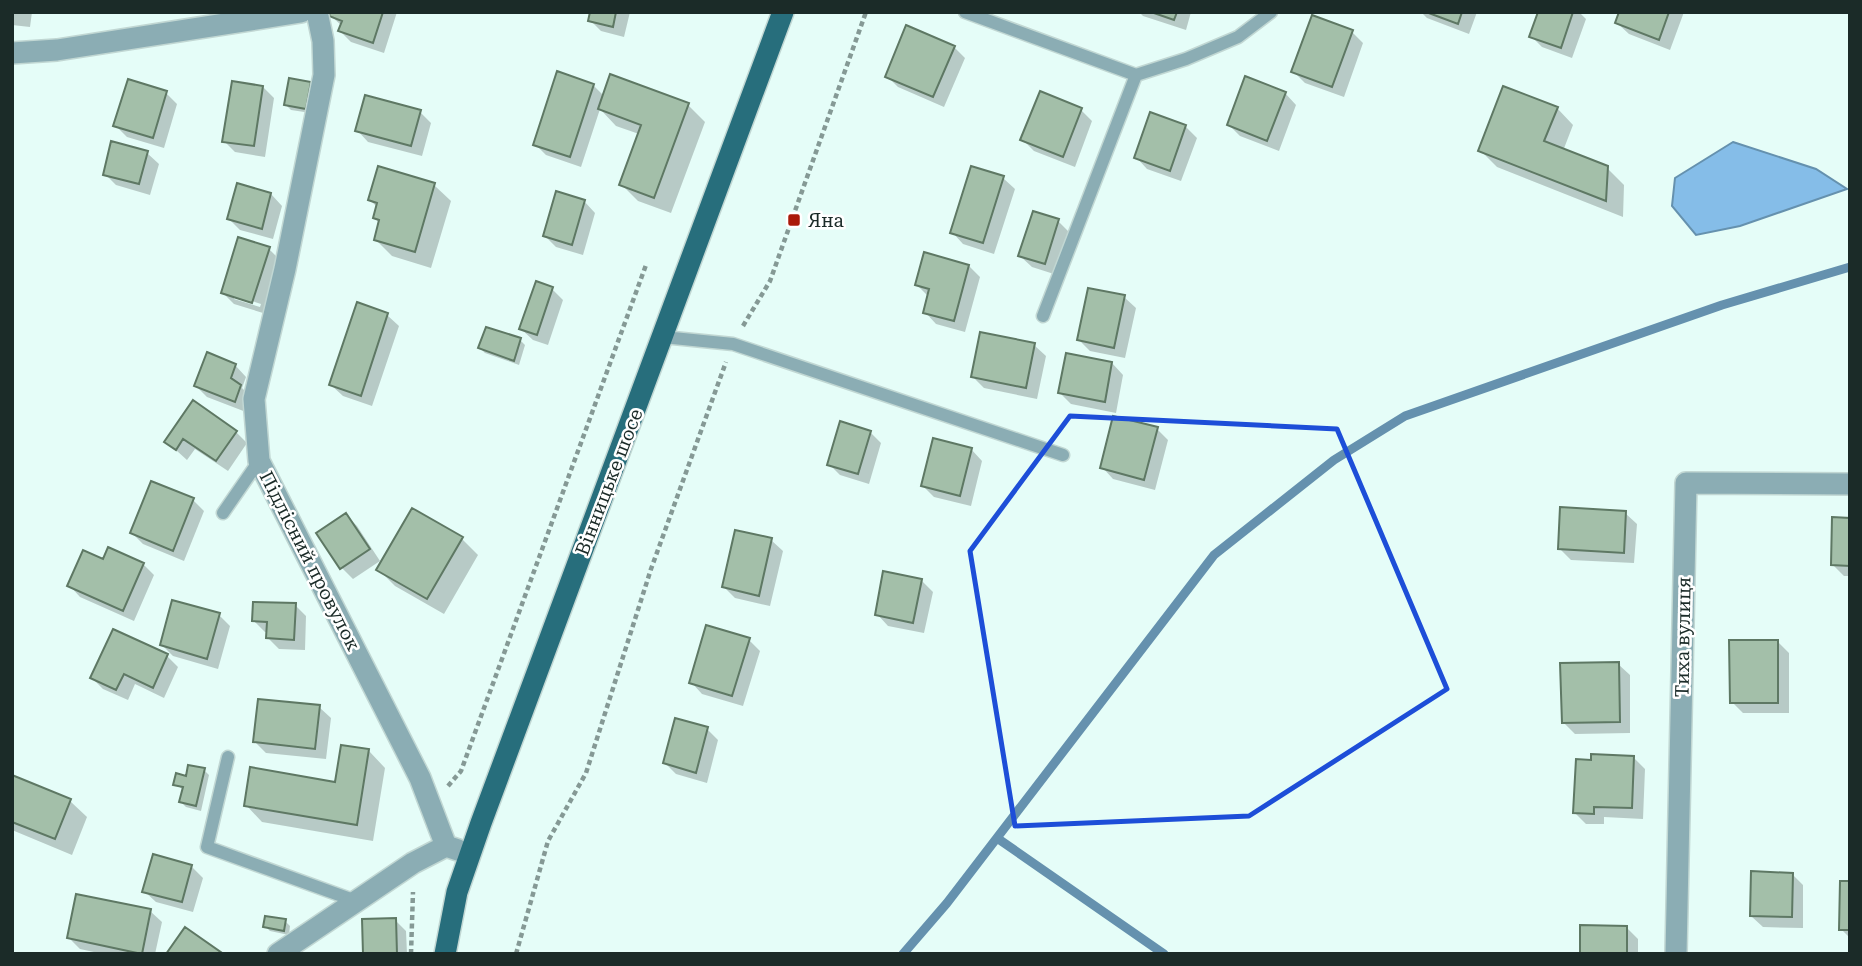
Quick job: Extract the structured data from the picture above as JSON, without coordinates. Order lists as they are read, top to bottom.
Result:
{
  "streets": {
    "main road": ["Вінницьке шосе"],
    "street": ["Підлісний провулок", "Тиха вулиця"]
  },
  "places": {
    "transit": ["Яна"]
  }
}
